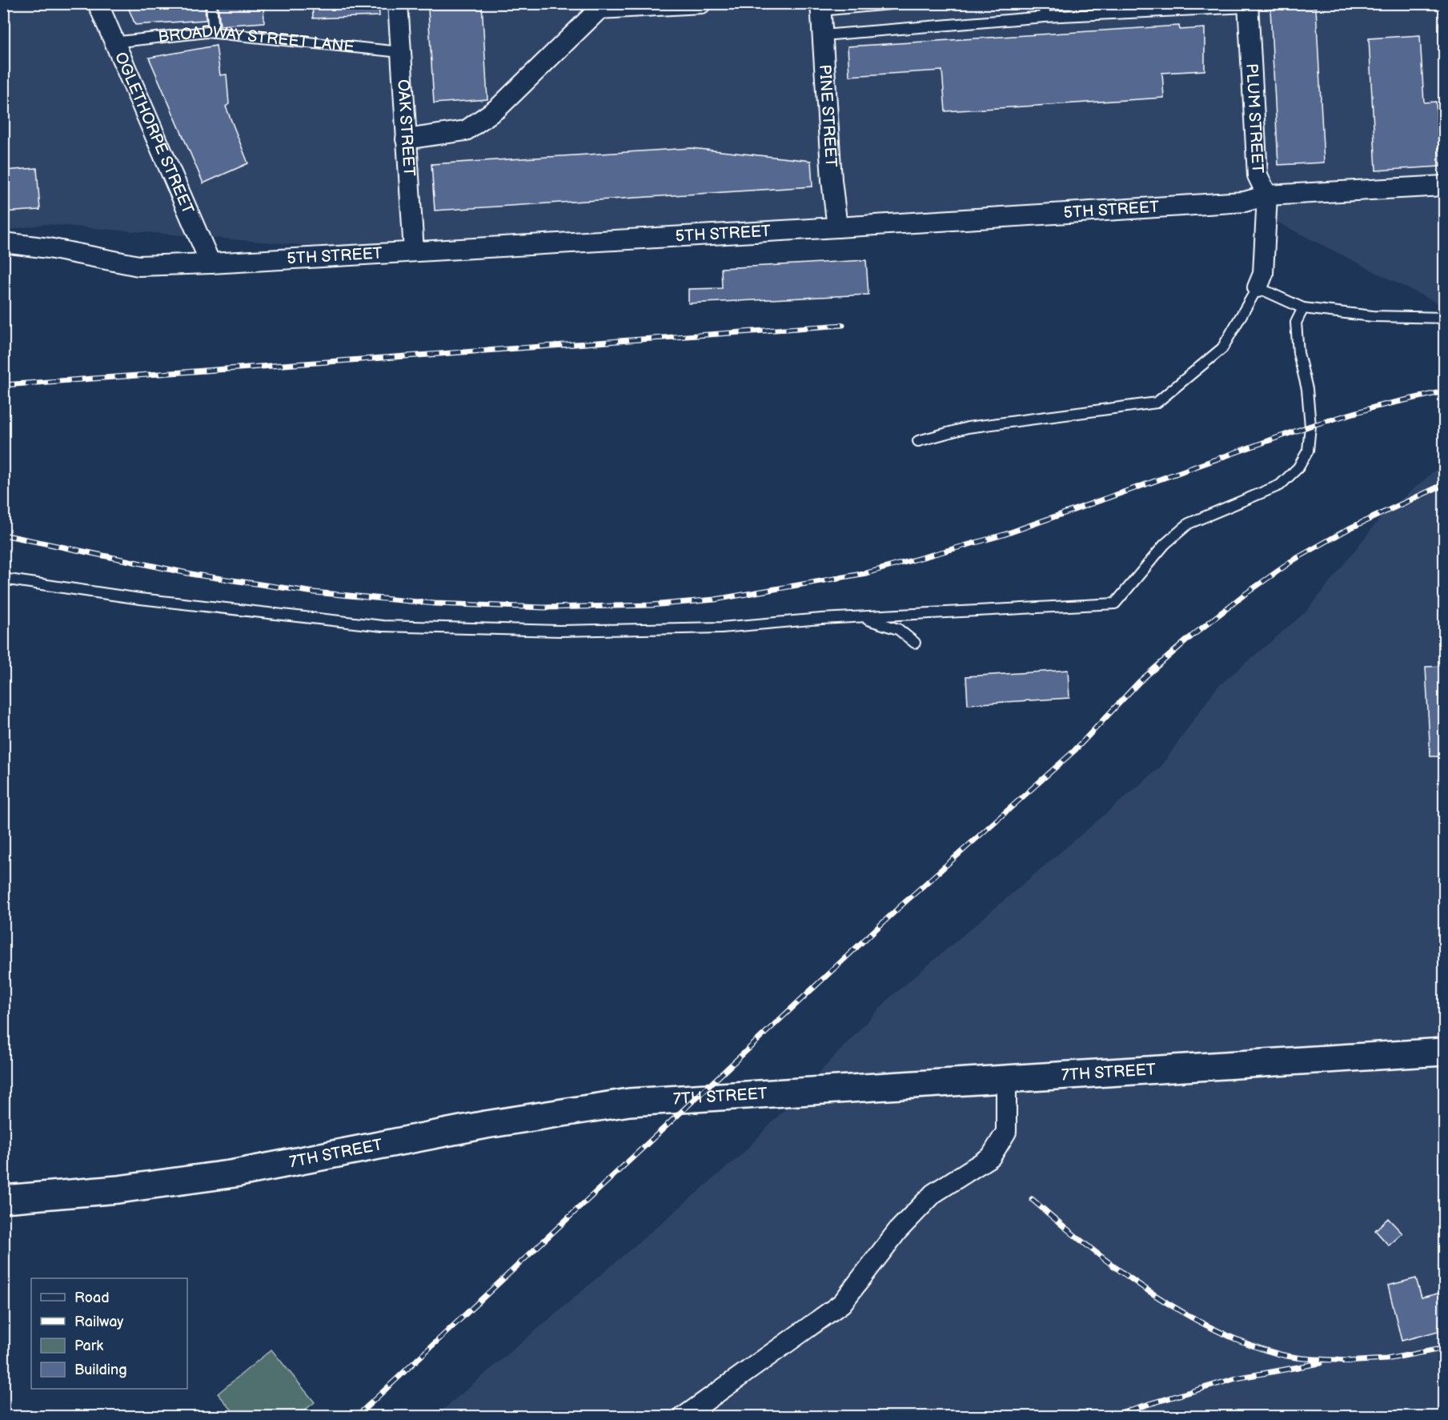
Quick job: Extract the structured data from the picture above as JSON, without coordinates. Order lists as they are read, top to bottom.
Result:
{
  "streets": {
    "street": [
      "PINE STREET",
      "PLUM STREET",
      "OAK STREET",
      "OGLETHORPE STREET",
      "5TH STREET",
      "7TH STREET"
    ],
    "lane": ["BROADWAY STREET LANE"]
  },
  "crossings": [
    ["BROADWAY STREET LANE", "OAK STREET"],
    ["BROADWAY STREET LANE", "OGLETHORPE STREET"],
    ["PINE STREET", "5TH STREET"],
    ["PLUM STREET", "5TH STREET"],
    ["OAK STREET", "5TH STREET"],
    ["OGLETHORPE STREET", "5TH STREET"]
  ],
  "legend": [
    "Road",
    "Railway",
    "Park",
    "Building"
  ]
}
